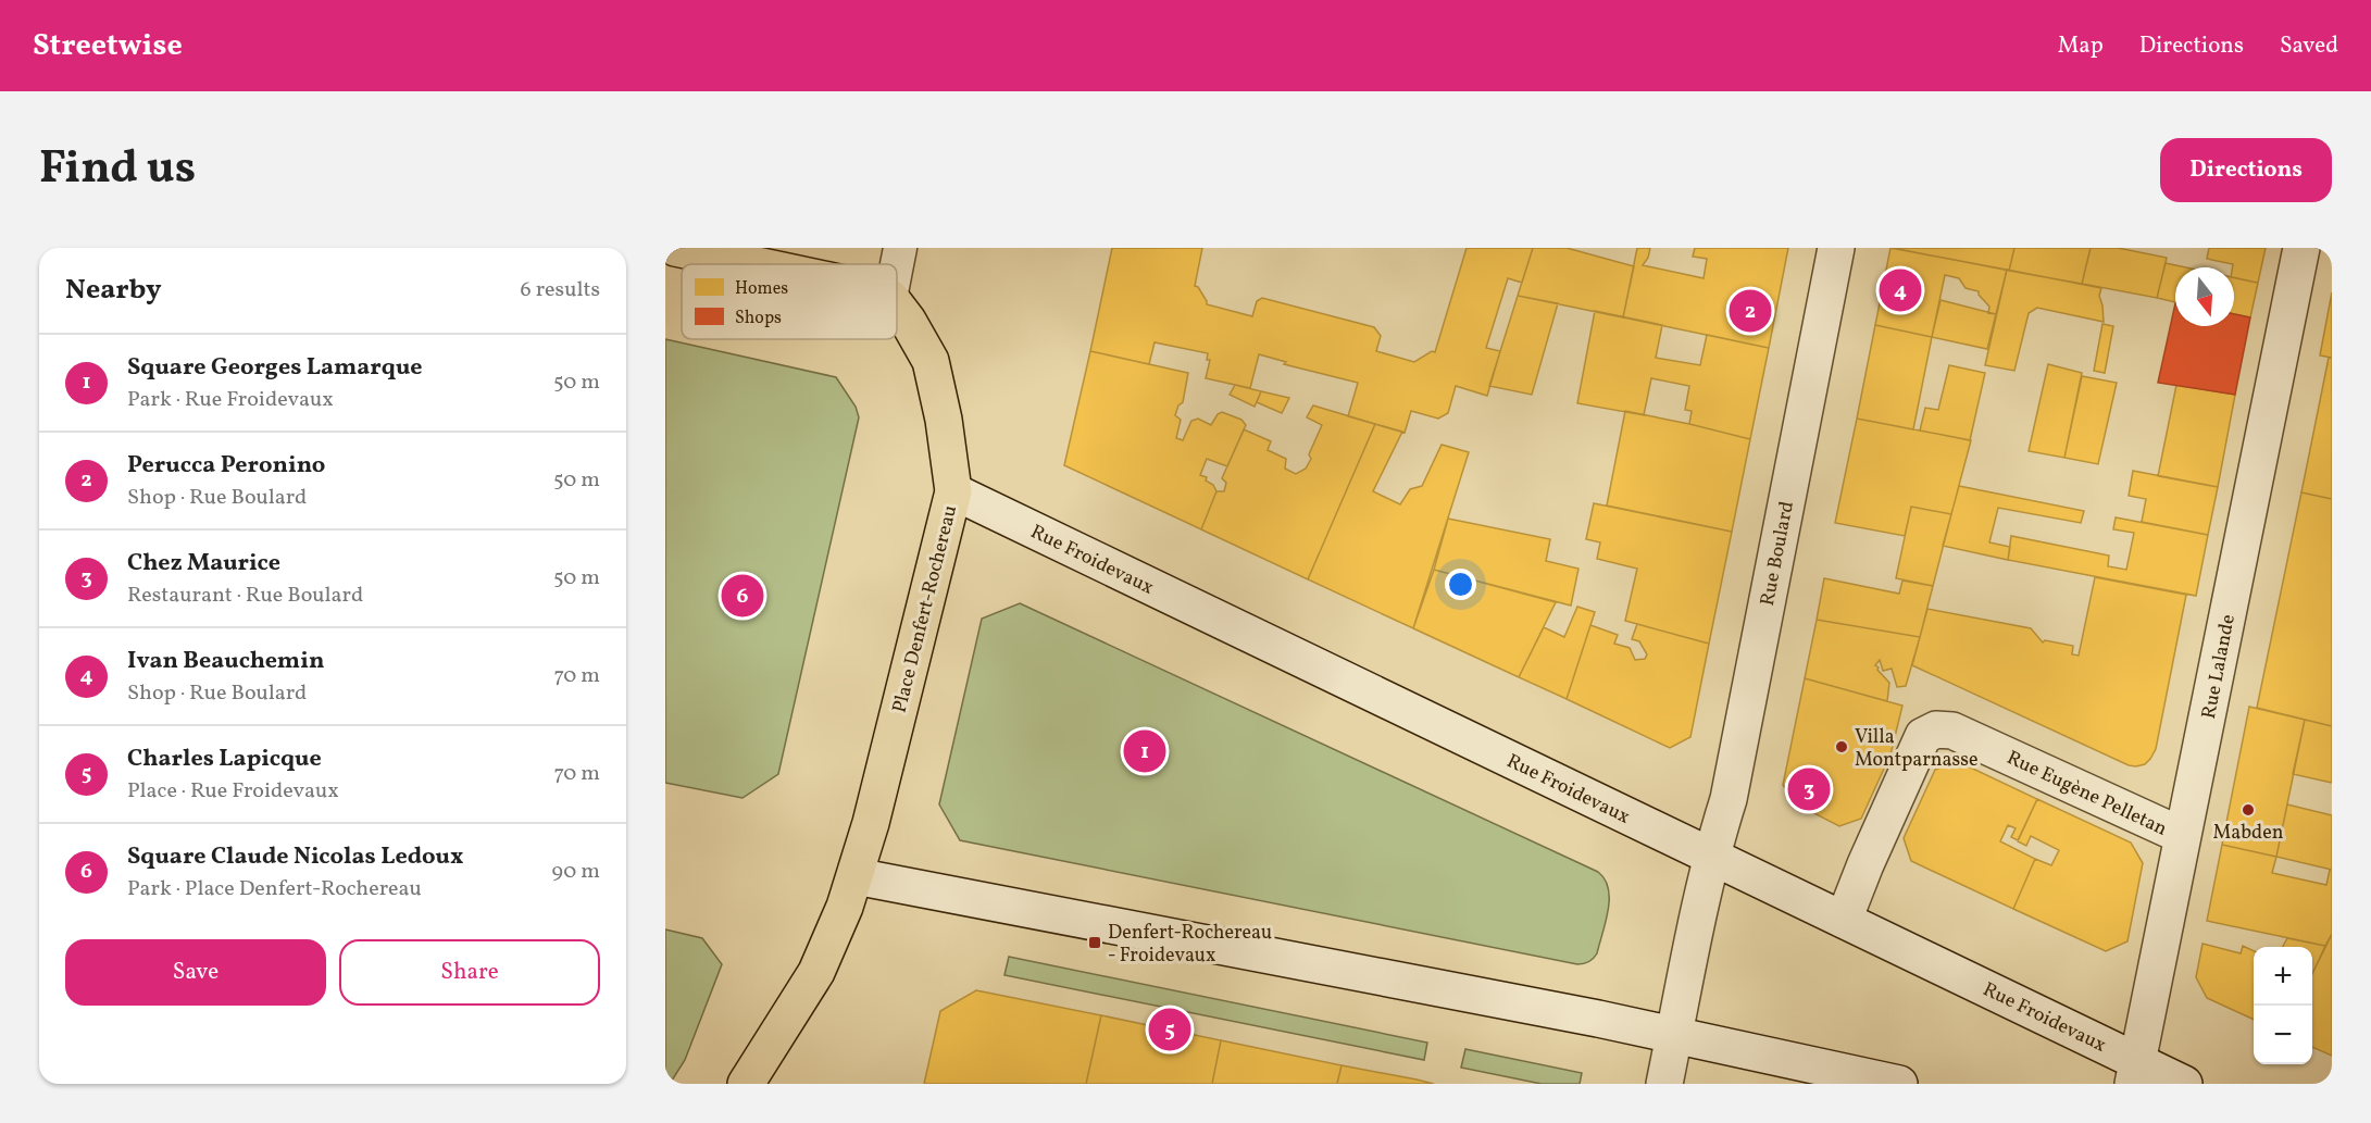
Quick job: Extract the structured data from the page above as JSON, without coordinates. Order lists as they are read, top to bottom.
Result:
{
  "streets": {
    "main road": [
      "Rue Boulard",
      "Rue Froidevaux",
      "Place Denfert-Rochereau",
      "Rue Lalande",
      "Rue Eugène Pelletan"
    ]
  },
  "crossings": [
    ["Rue Boulard", "Rue Froidevaux"],
    ["Rue Froidevaux", "Place Denfert-Rochereau"],
    ["Rue Froidevaux", "Rue Lalande"],
    ["Rue Froidevaux", "Rue Eugène Pelletan"],
    ["Rue Lalande", "Rue Eugène Pelletan"]
  ],
  "places": {
    "other": ["Villa Montparnasse", "Mabden"],
    "transit": ["Denfert-Rochereau - Froidevaux"]
  },
  "legend": ["Homes", "Shops"],
  "north": "bottom",
  "page": {
    "header": "Streetwise",
    "nav": ["Map", "Directions", "Saved"],
    "title": "Find us",
    "buttons": [
      "Directions",
      ["Save", "Share"]
    ],
    "heading": ["Nearby", "6 results"],
    "pins": [
      "4",
      "2",
      "6",
      "1",
      "3",
      "5"
    ],
    "list": [
      {
        "mark": "1",
        "name": "Square Georges Lamarque",
        "note": "Park · Rue Froidevaux",
        "value": "50 m"
      },
      {
        "mark": "2",
        "name": "Perucca Peronino",
        "note": "Shop · Rue Boulard",
        "value": "50 m"
      },
      {
        "mark": "3",
        "name": "Chez Maurice",
        "note": "Restaurant · Rue Boulard",
        "value": "50 m"
      },
      {
        "mark": "4",
        "name": "Ivan Beauchemin",
        "note": "Shop · Rue Boulard",
        "value": "70 m"
      },
      {
        "mark": "5",
        "name": "Charles Lapicque",
        "note": "Place · Rue Froidevaux",
        "value": "70 m"
      },
      {
        "mark": "6",
        "name": "Square Claude Nicolas Ledoux",
        "note": "Park · Place Denfert-Rochereau",
        "value": "90 m"
      }
    ],
    "map_buttons": ["+", "−"]
  }
}
